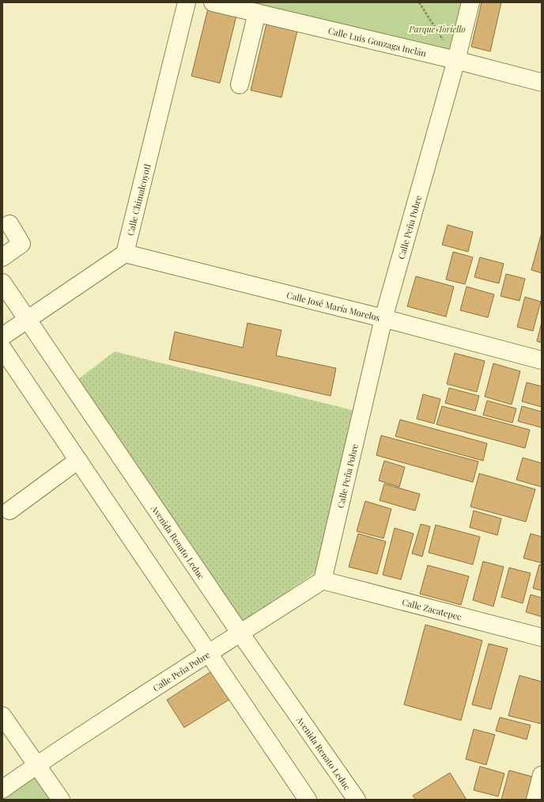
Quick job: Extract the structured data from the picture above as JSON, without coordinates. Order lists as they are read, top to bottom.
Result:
{
  "streets": {
    "street": [
      "Calle Luis Gonzaga Inclán",
      "Calle Chimalcoyotl",
      "Calle Peña Pobre",
      "Calle José María Morelos",
      "Avenida Renato Leduc",
      "Calle Zacatepec"
    ]
  },
  "crossings": [
    ["Calle Luis Gonzaga Inclán", "Calle Peña Pobre"],
    ["Calle Chimalcoyotl", "Calle José María Morelos"],
    ["Calle Peña Pobre", "Calle José María Morelos"],
    ["Calle Peña Pobre", "Avenida Renato Leduc"],
    ["Calle Peña Pobre", "Calle Zacatepec"]
  ],
  "parks": ["Parque Toriello"]
}
